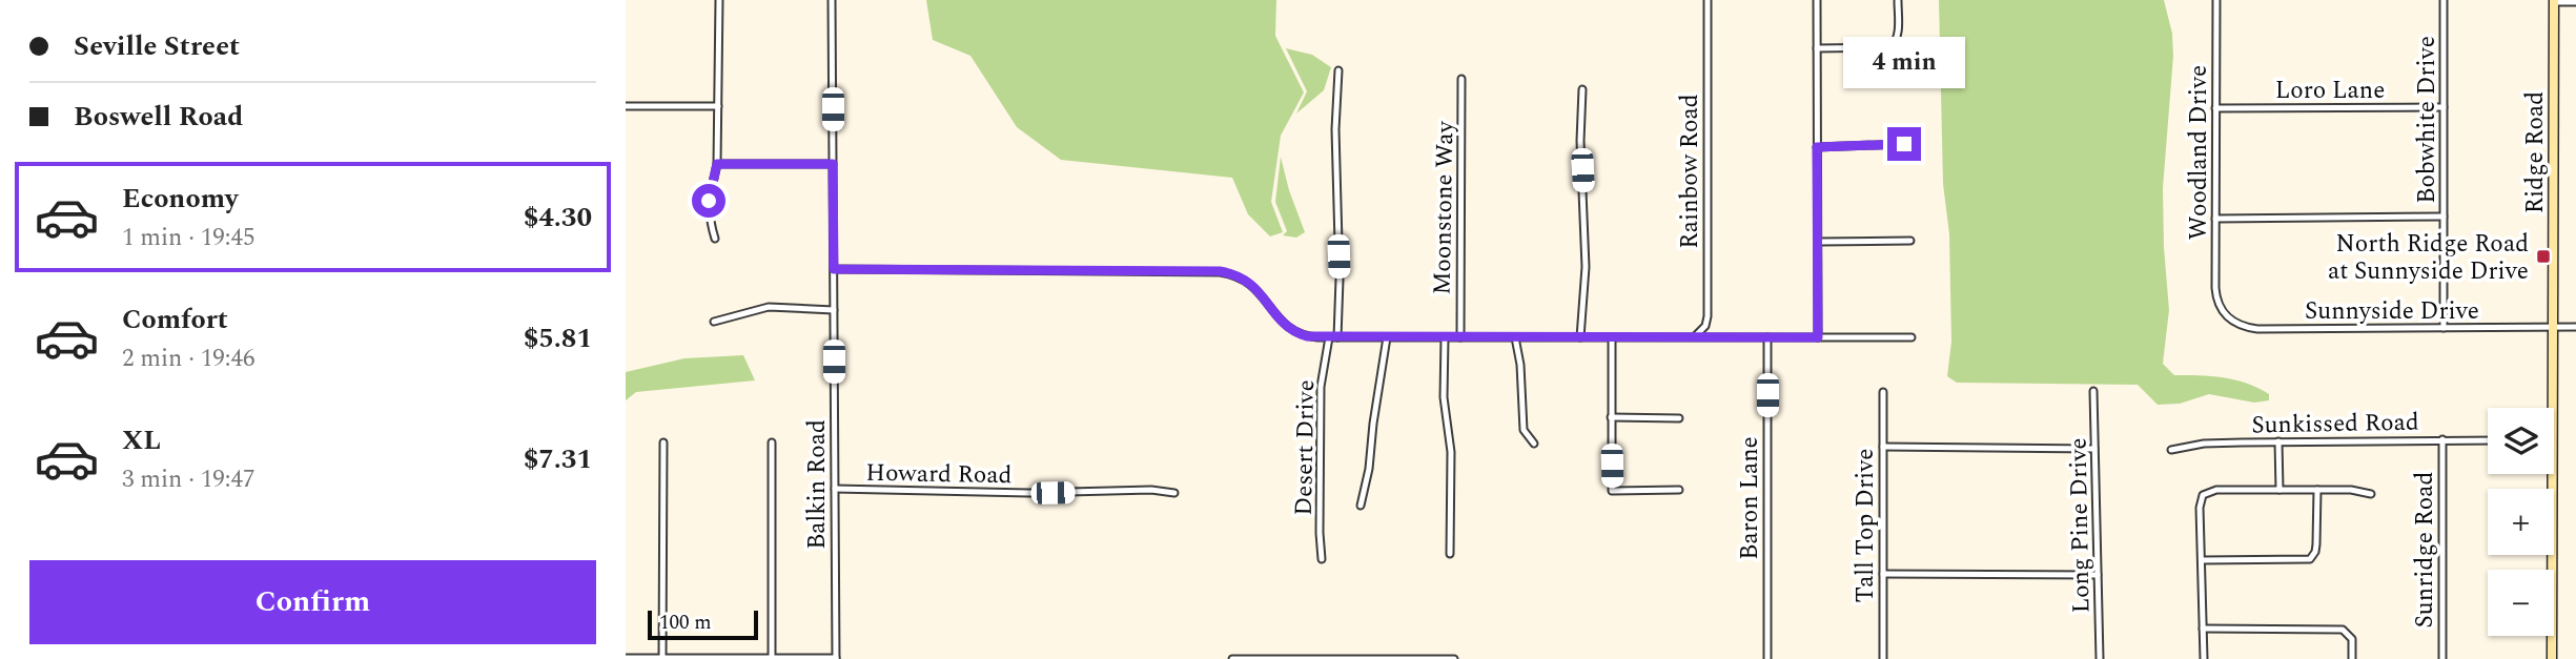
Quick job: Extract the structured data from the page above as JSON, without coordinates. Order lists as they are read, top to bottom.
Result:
{
  "streets": {
    "street": [
      "Loro Lane",
      "Bobwhite Drive",
      "Woodland Drive",
      "Ridge Road",
      "Rainbow Road",
      "Moonstone Way",
      "Sunnyside Drive",
      "Sunkissed Road",
      "Desert Drive",
      "Howard Road",
      "Balkin Road",
      "Baron Lane",
      "Tall Top Drive",
      "Long Pine Drive",
      "Sunridge Road"
    ]
  },
  "crossings": [
    ["Loro Lane", "Bobwhite Drive"],
    ["Loro Lane", "Woodland Drive"],
    ["Bobwhite Drive", "Sunnyside Drive"],
    ["Woodland Drive", "Sunnyside Drive"],
    ["Ridge Road", "Sunnyside Drive"],
    ["Sunkissed Road", "Sunridge Road"],
    ["Howard Road", "Balkin Road"]
  ],
  "places": {
    "transit": ["North Ridge Road at Sunnyside Drive"]
  },
  "scale_bar": "100 m",
  "page": {
    "banner": ["Seville Street", "Boswell Road"],
    "bubble": "4 min",
    "list": [
      {
        "name": "Economy",
        "note": "1 min · 19:45",
        "value": "$4.30"
      },
      {
        "name": "Comfort",
        "note": "2 min · 19:46",
        "value": "$5.81"
      },
      {
        "name": "XL",
        "note": "3 min · 19:47",
        "value": "$7.31"
      }
    ],
    "map_buttons": ["+", "−"],
    "buttons": "Confirm",
    "scale": "100 m"
  }
}
